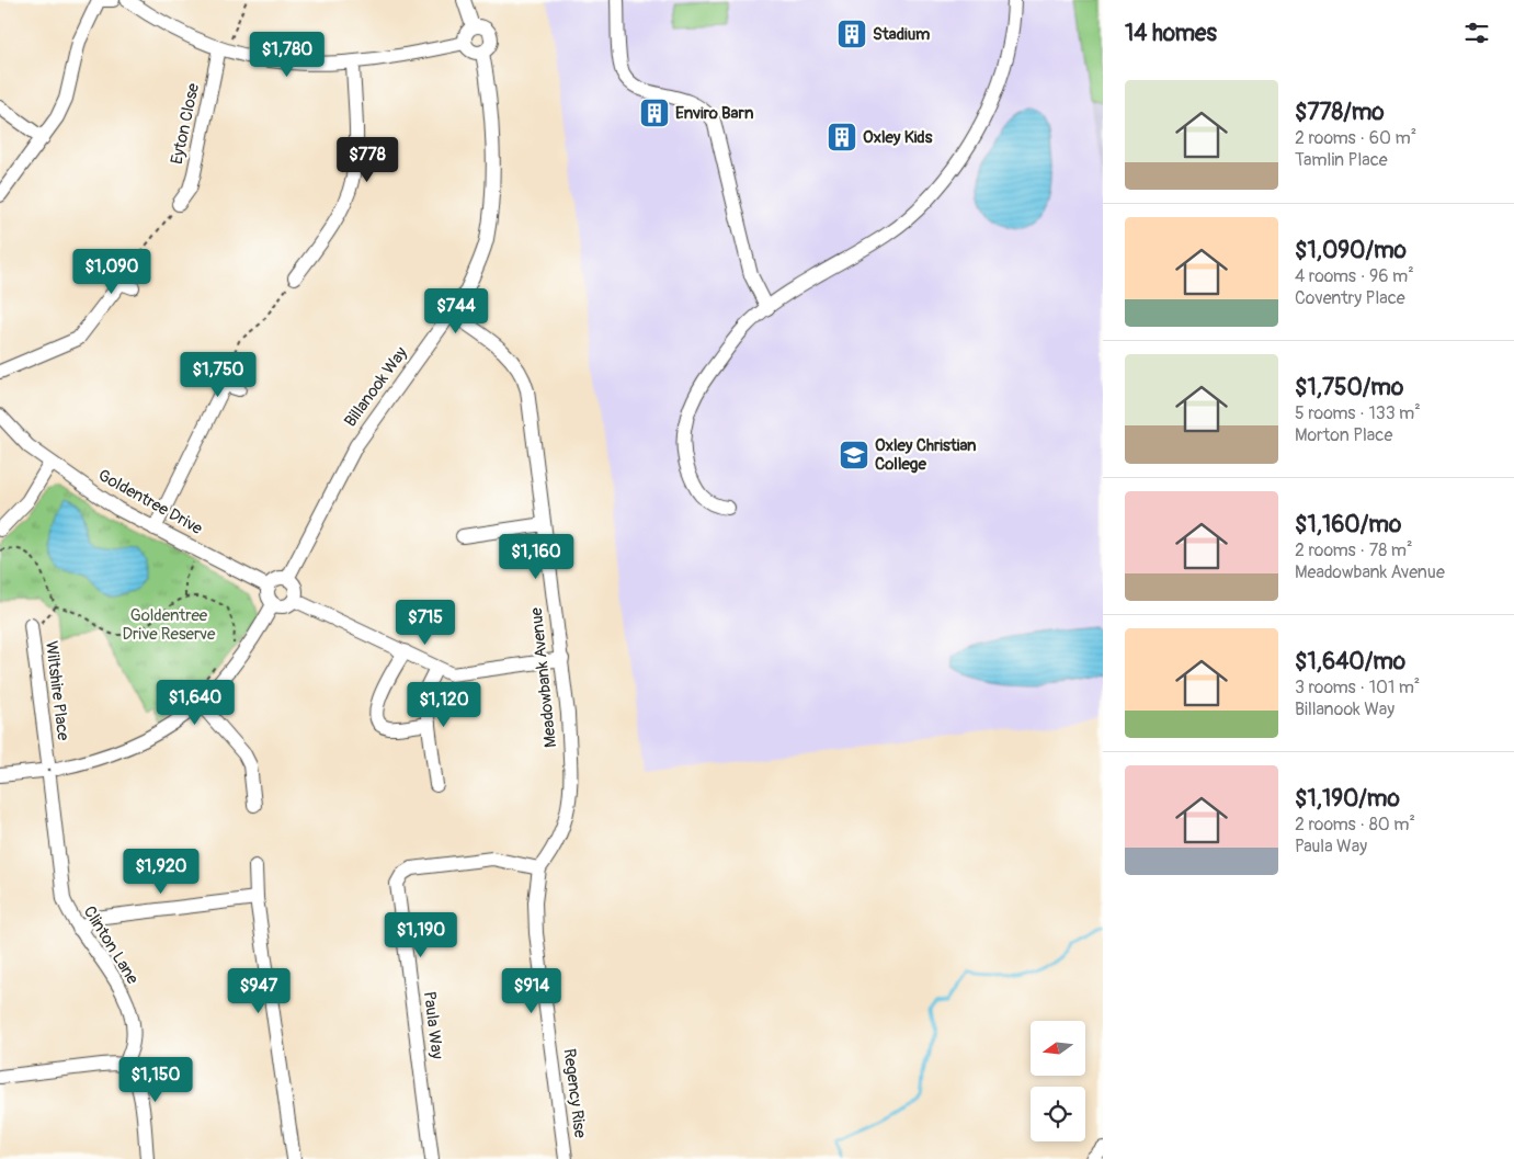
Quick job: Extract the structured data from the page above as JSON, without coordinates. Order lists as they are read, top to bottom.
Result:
{
  "streets": {
    "street": [
      "Eyton Close",
      "Billanook Way",
      "Goldentree Drive",
      "Meadowbank Avenue",
      "Wiltshire Place",
      "Clinton Lane",
      "Paula Way",
      "Regency Rise"
    ]
  },
  "crossings": [
    ["Billanook Way", "Goldentree Drive"],
    ["Billanook Way", "Meadowbank Avenue"],
    ["Meadowbank Avenue", "Paula Way"],
    ["Meadowbank Avenue", "Regency Rise"],
    ["Wiltshire Place", "Clinton Lane"],
    ["Paula Way", "Regency Rise"]
  ],
  "parks": ["Goldentree Drive Reserve"],
  "places": {
    "building": ["Stadium", "Enviro Barn", "Oxley Kids"],
    "school or university": ["Oxley Christian College"]
  },
  "north": "left",
  "page": {
    "heading": "14 homes",
    "price": [
      "$1,780",
      "$778",
      "$1,090",
      "$744",
      "$1,750",
      "$1,160",
      "$715",
      "$1,640",
      "$1,120",
      "$1,920",
      "$1,190",
      "$947",
      "$914",
      "$1,150"
    ],
    "list": [
      {
        "name": "$778/mo",
        "note": "2 rooms · 60 m² · Tamlin Place"
      },
      {
        "name": "$1,090/mo",
        "note": "4 rooms · 96 m² · Coventry Place"
      },
      {
        "name": "$1,750/mo",
        "note": "5 rooms · 133 m² · Morton Place"
      },
      {
        "name": "$1,160/mo",
        "note": "2 rooms · 78 m² · Meadowbank Avenue"
      },
      {
        "name": "$1,640/mo",
        "note": "3 rooms · 101 m² · Billanook Way"
      },
      {
        "name": "$1,190/mo",
        "note": "2 rooms · 80 m² · Paula Way"
      }
    ]
  }
}
